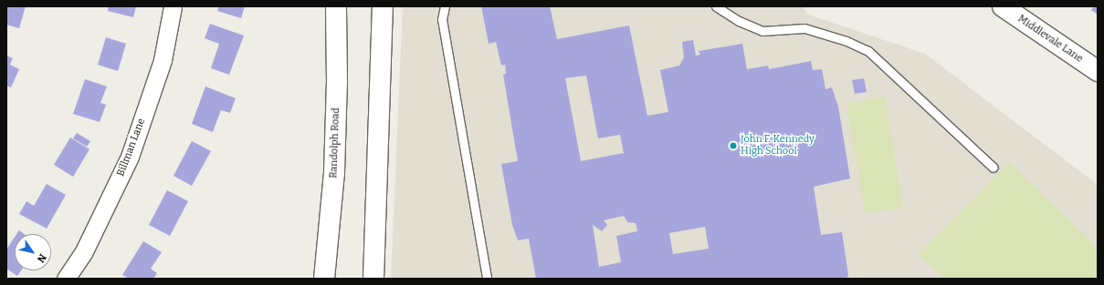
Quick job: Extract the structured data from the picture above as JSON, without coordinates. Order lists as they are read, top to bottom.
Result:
{
  "streets": {
    "main road": ["Middlevale Lane", "Randolph Road"],
    "street": ["Billman Lane"]
  },
  "places": ["John F. Kennedy High School"],
  "north": "bottom right"
}
